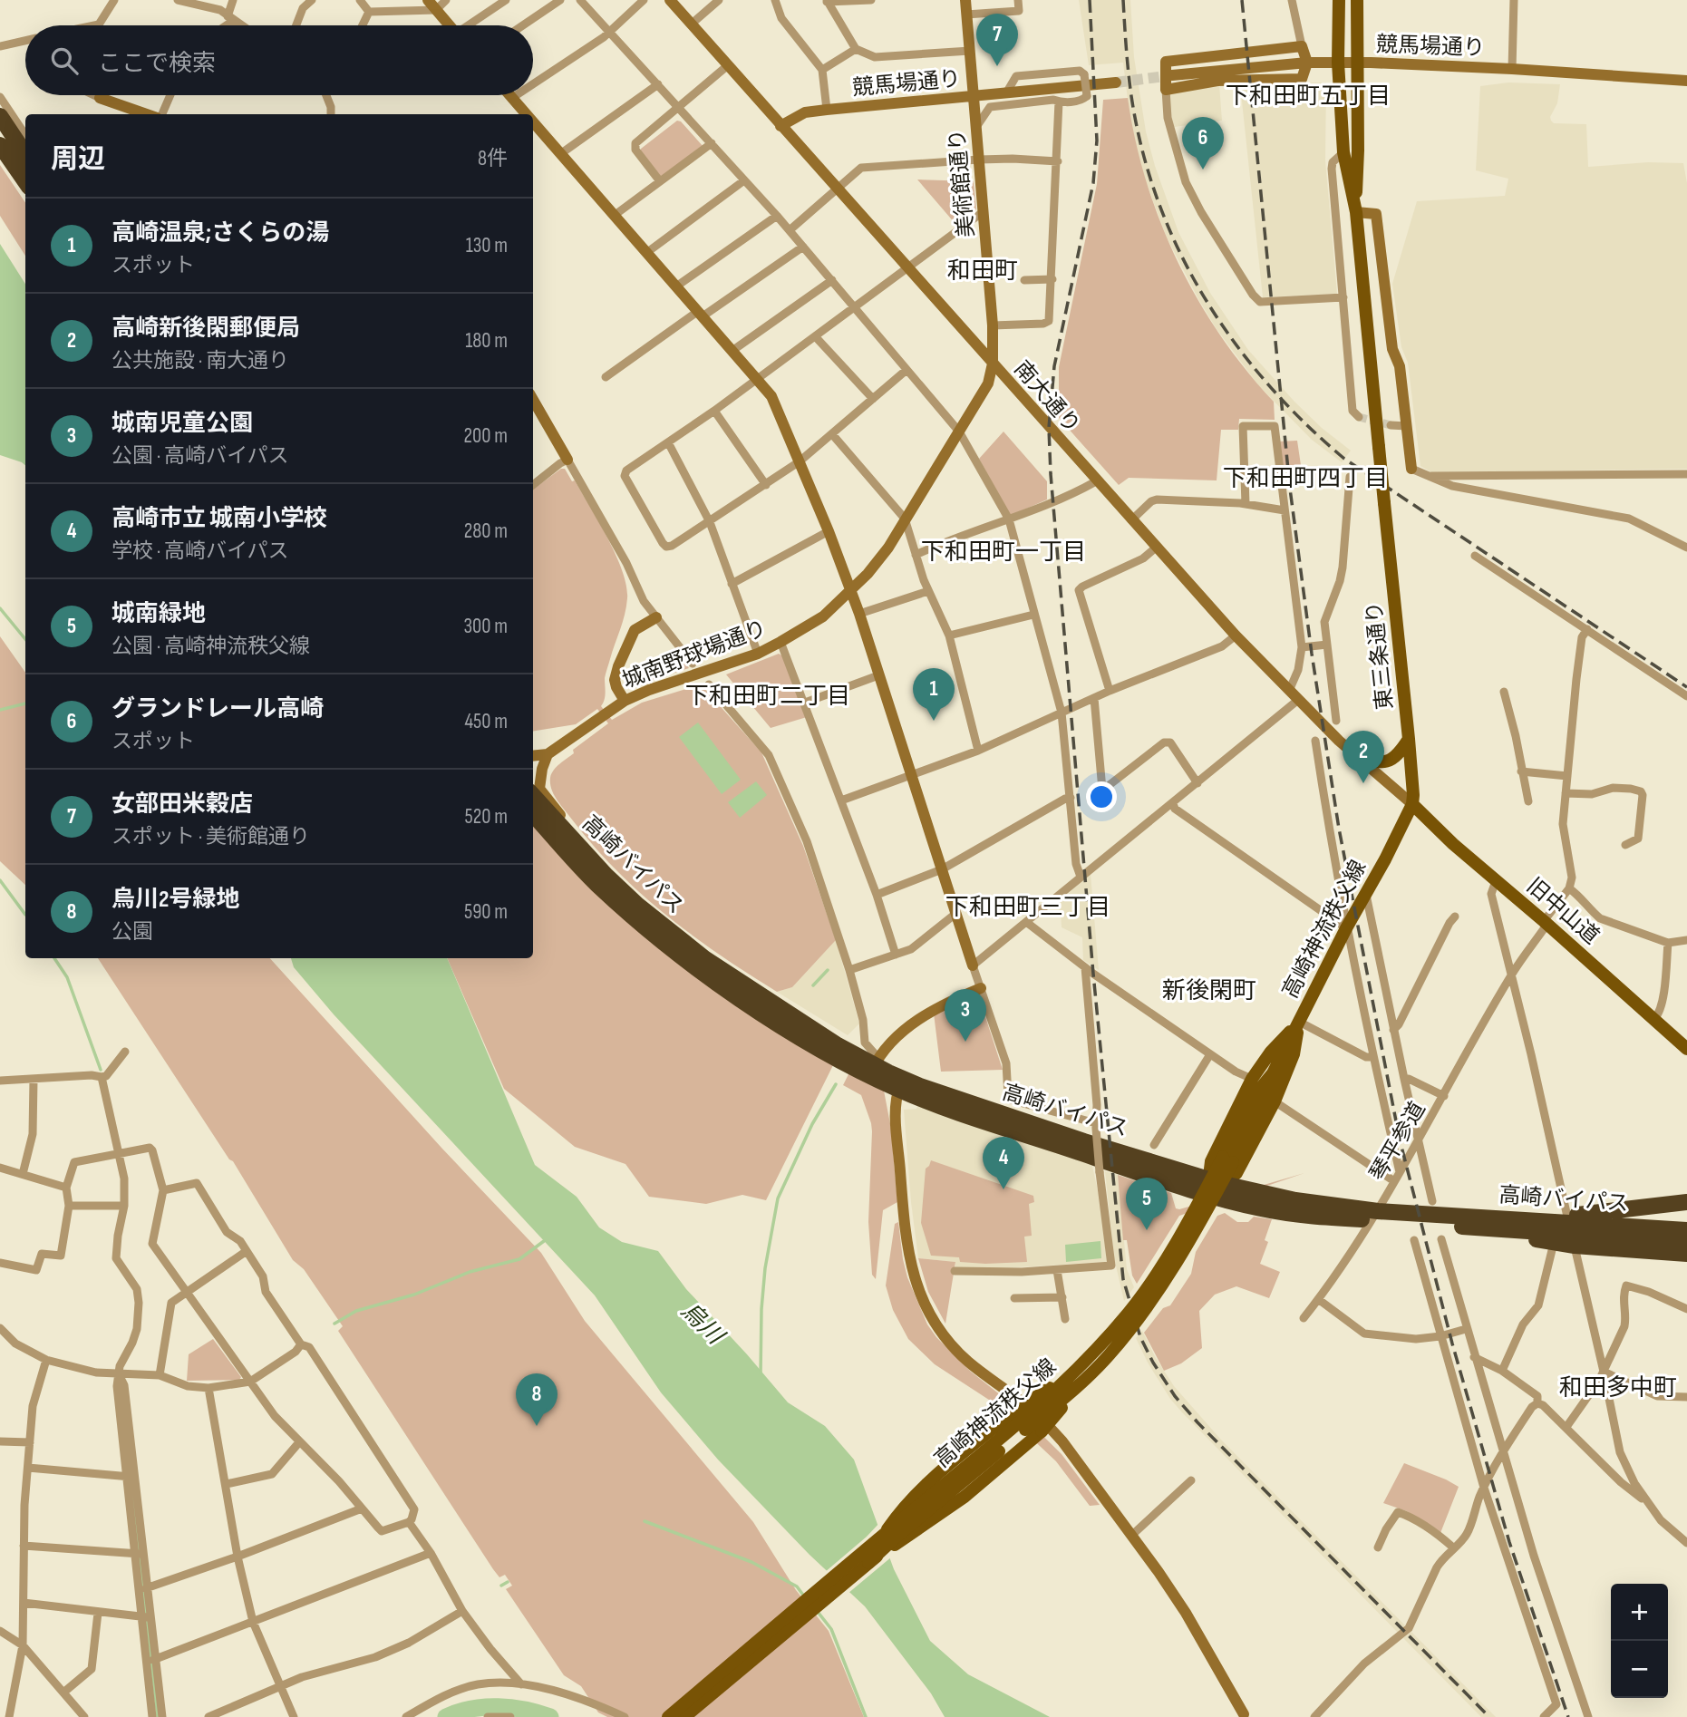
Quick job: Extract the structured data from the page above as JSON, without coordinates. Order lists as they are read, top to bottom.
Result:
{
  "streets": {
    "highway": ["高崎バイパス"],
    "main road": ["東三条通り", "旧中山道", "高崎神流秩父線"],
    "street": [
      "競馬場通り",
      "美術館通り",
      "南大通り",
      "城南野球場通り",
      "琴平参道"
    ]
  },
  "crossings": [
    ["競馬場通り", "美術館通り"],
    ["競馬場通り", "南大通り"],
    ["美術館通り", "南大通り"],
    ["美術館通り", "城南野球場通り"],
    ["南大通り", "城南野球場通り"],
    ["南大通り", "東三条通り"],
    ["南大通り", "旧中山道"],
    ["南大通り", "高崎神流秩父線"],
    ["東三条通り", "旧中山道"],
    ["東三条通り", "高崎神流秩父線"],
    ["高崎バイパス", "琴平参道"],
    ["旧中山道", "高崎神流秩父線"],
    ["旧中山道", "琴平参道"]
  ],
  "districts": [
    "下和田町五丁目",
    "和田町",
    "下和田町四丁目",
    "下和田町一丁目",
    "下和田町二丁目",
    "下和田町三丁目",
    "新後閑町",
    "和田多中町"
  ],
  "water": ["烏川"],
  "page": {
    "pins": [
      "7",
      "6",
      "1",
      "2",
      "3",
      "4",
      "5",
      "8"
    ],
    "search": "ここで検索",
    "heading": ["周辺", "8件"],
    "list": [
      {
        "mark": "1",
        "name": "高崎温泉;さくらの湯",
        "note": "スポット",
        "value": "130 m"
      },
      {
        "mark": "2",
        "name": "高崎新後閑郵便局",
        "note": "公共施設 · 南大通り",
        "value": "180 m"
      },
      {
        "mark": "3",
        "name": "城南児童公園",
        "note": "公園 · 高崎バイパス",
        "value": "200 m"
      },
      {
        "mark": "4",
        "name": "高崎市立 城南小学校",
        "note": "学校 · 高崎バイパス",
        "value": "280 m"
      },
      {
        "mark": "5",
        "name": "城南緑地",
        "note": "公園 · 高崎神流秩父線",
        "value": "300 m"
      },
      {
        "mark": "6",
        "name": "グランドレール高崎",
        "note": "スポット",
        "value": "450 m"
      },
      {
        "mark": "7",
        "name": "女部田米穀店",
        "note": "スポット · 美術館通り",
        "value": "520 m"
      },
      {
        "mark": "8",
        "name": "烏川2号緑地",
        "note": "公園",
        "value": "590 m"
      }
    ],
    "map_buttons": ["+", "−"]
  }
}
